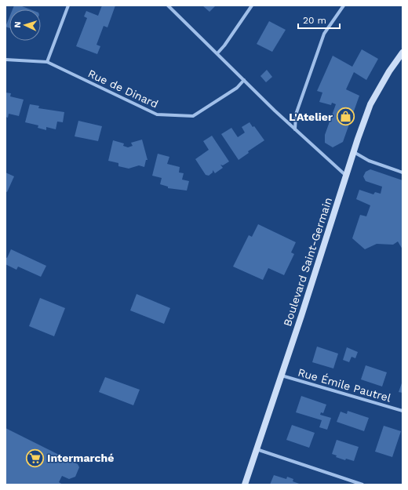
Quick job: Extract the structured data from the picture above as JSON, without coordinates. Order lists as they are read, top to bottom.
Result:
{
  "streets": {
    "main road": ["Boulevard Saint-Germain"],
    "street": ["Rue de Dinard", "Rue Émile Pautrel"]
  },
  "crossings": [
    ["Boulevard Saint-Germain", "Rue Émile Pautrel"]
  ],
  "places": {
    "shop": ["L'Atelier"],
    "supermarket": ["Intermarché"]
  },
  "scale_bar": "20 m",
  "north": "left"
}
